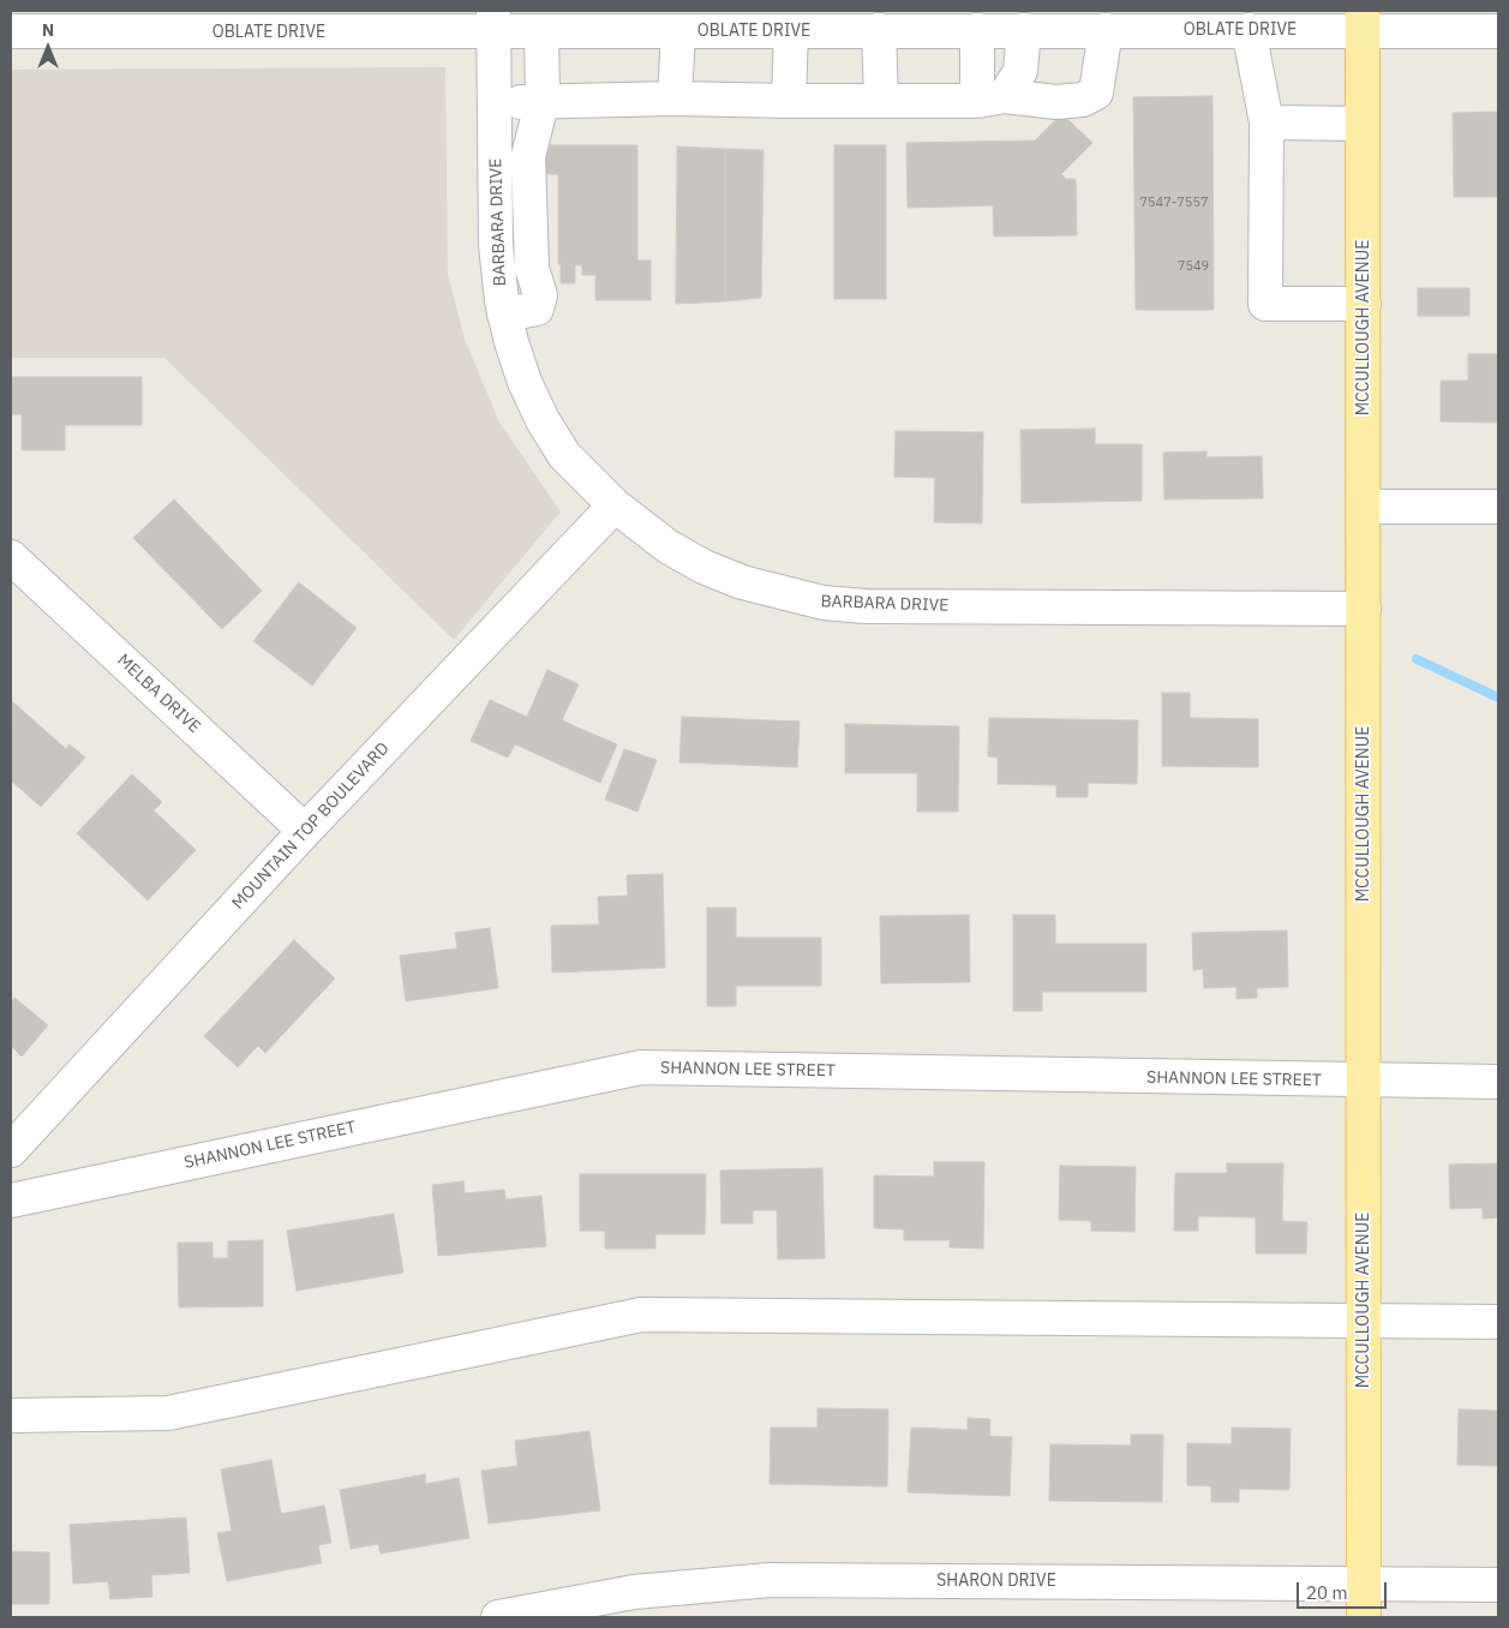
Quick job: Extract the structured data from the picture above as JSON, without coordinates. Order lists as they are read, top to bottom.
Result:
{
  "streets": {
    "main road": ["MCCULLOUGH AVENUE"],
    "street": [
      "OBLATE DRIVE",
      "BARBARA DRIVE",
      "MELBA DRIVE",
      "MOUNTAIN TOP BOULEVARD",
      "SHANNON LEE STREET",
      "SHARON DRIVE"
    ]
  },
  "crossings": [
    ["OBLATE DRIVE", "BARBARA DRIVE"],
    ["OBLATE DRIVE", "MCCULLOUGH AVENUE"],
    ["BARBARA DRIVE", "MCCULLOUGH AVENUE"],
    ["BARBARA DRIVE", "MOUNTAIN TOP BOULEVARD"],
    ["MCCULLOUGH AVENUE", "SHANNON LEE STREET"],
    ["MCCULLOUGH AVENUE", "SHARON DRIVE"],
    ["MELBA DRIVE", "MOUNTAIN TOP BOULEVARD"]
  ],
  "house_numbers": ["7547-7557", "7549"],
  "scale_bar": "20 m",
  "north": "top"
}
